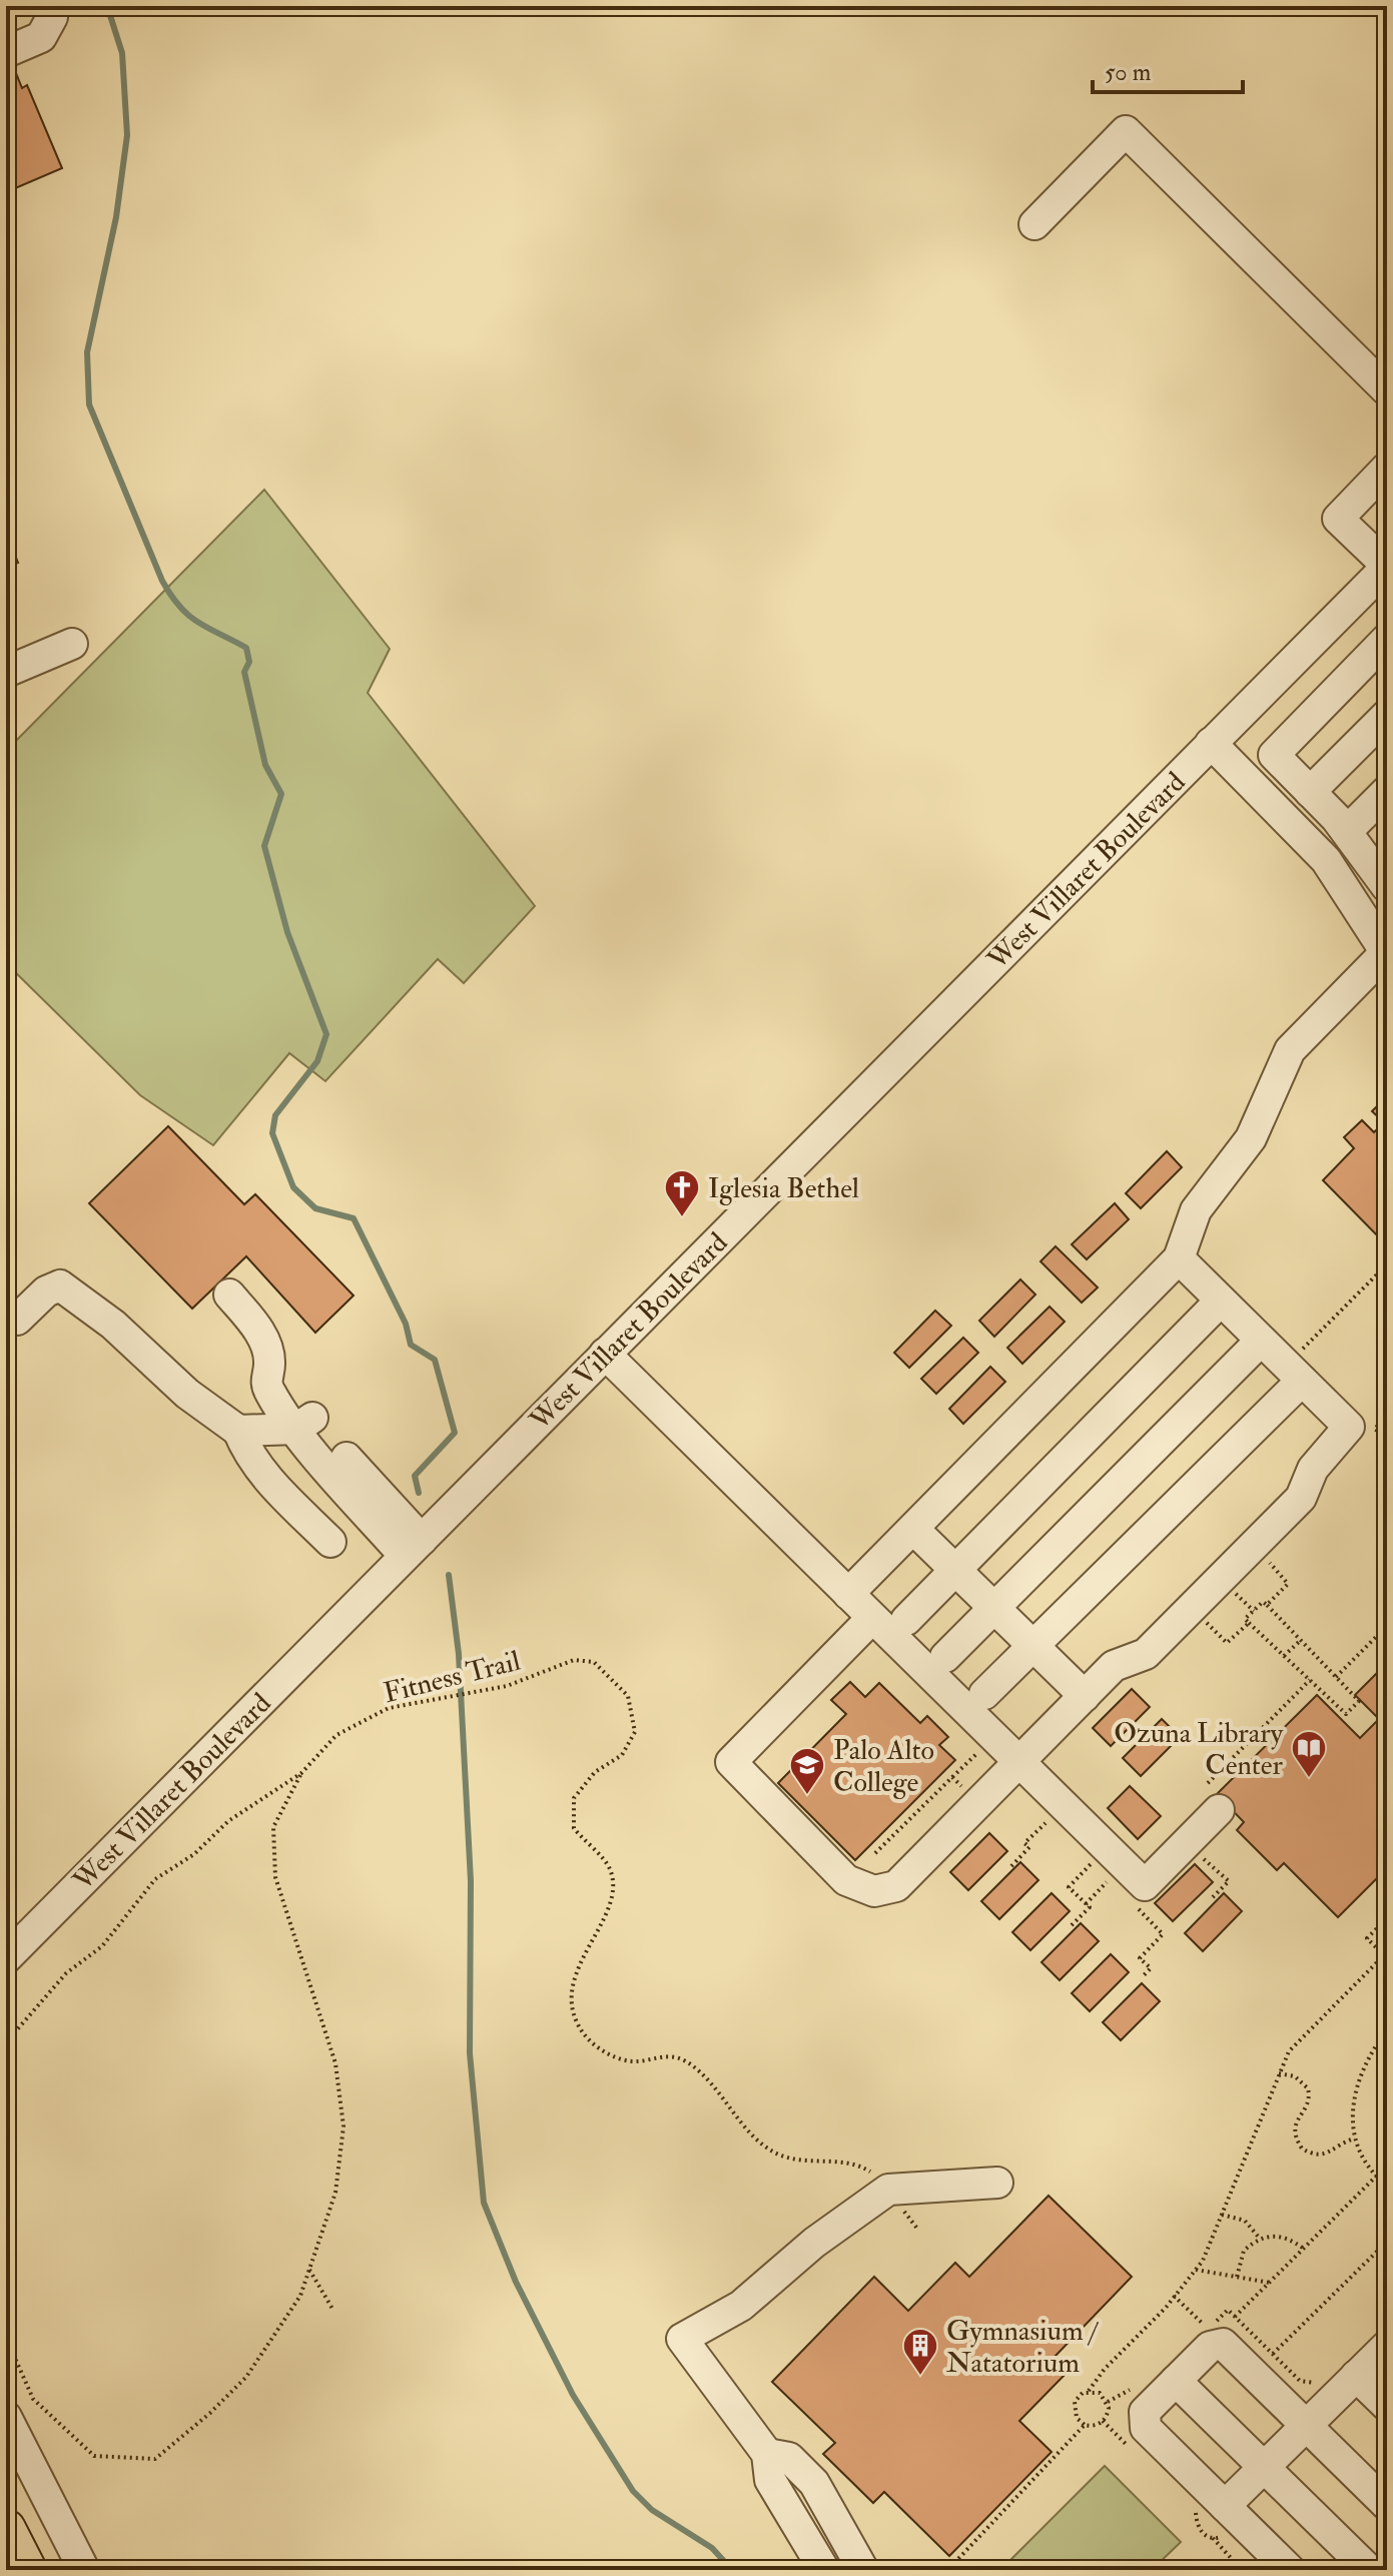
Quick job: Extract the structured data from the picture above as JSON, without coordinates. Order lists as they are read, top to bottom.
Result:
{
  "streets": {
    "street": ["West Villaret Boulevard"],
    "path": ["Fitness Trail"]
  },
  "places": {
    "church": ["Iglesia Bethel"],
    "library": ["Ozuna Library Center"],
    "school or university": ["Palo Alto College"],
    "building": ["Gymnasium / Natatorium"]
  },
  "scale_bar": "50 m"
}
